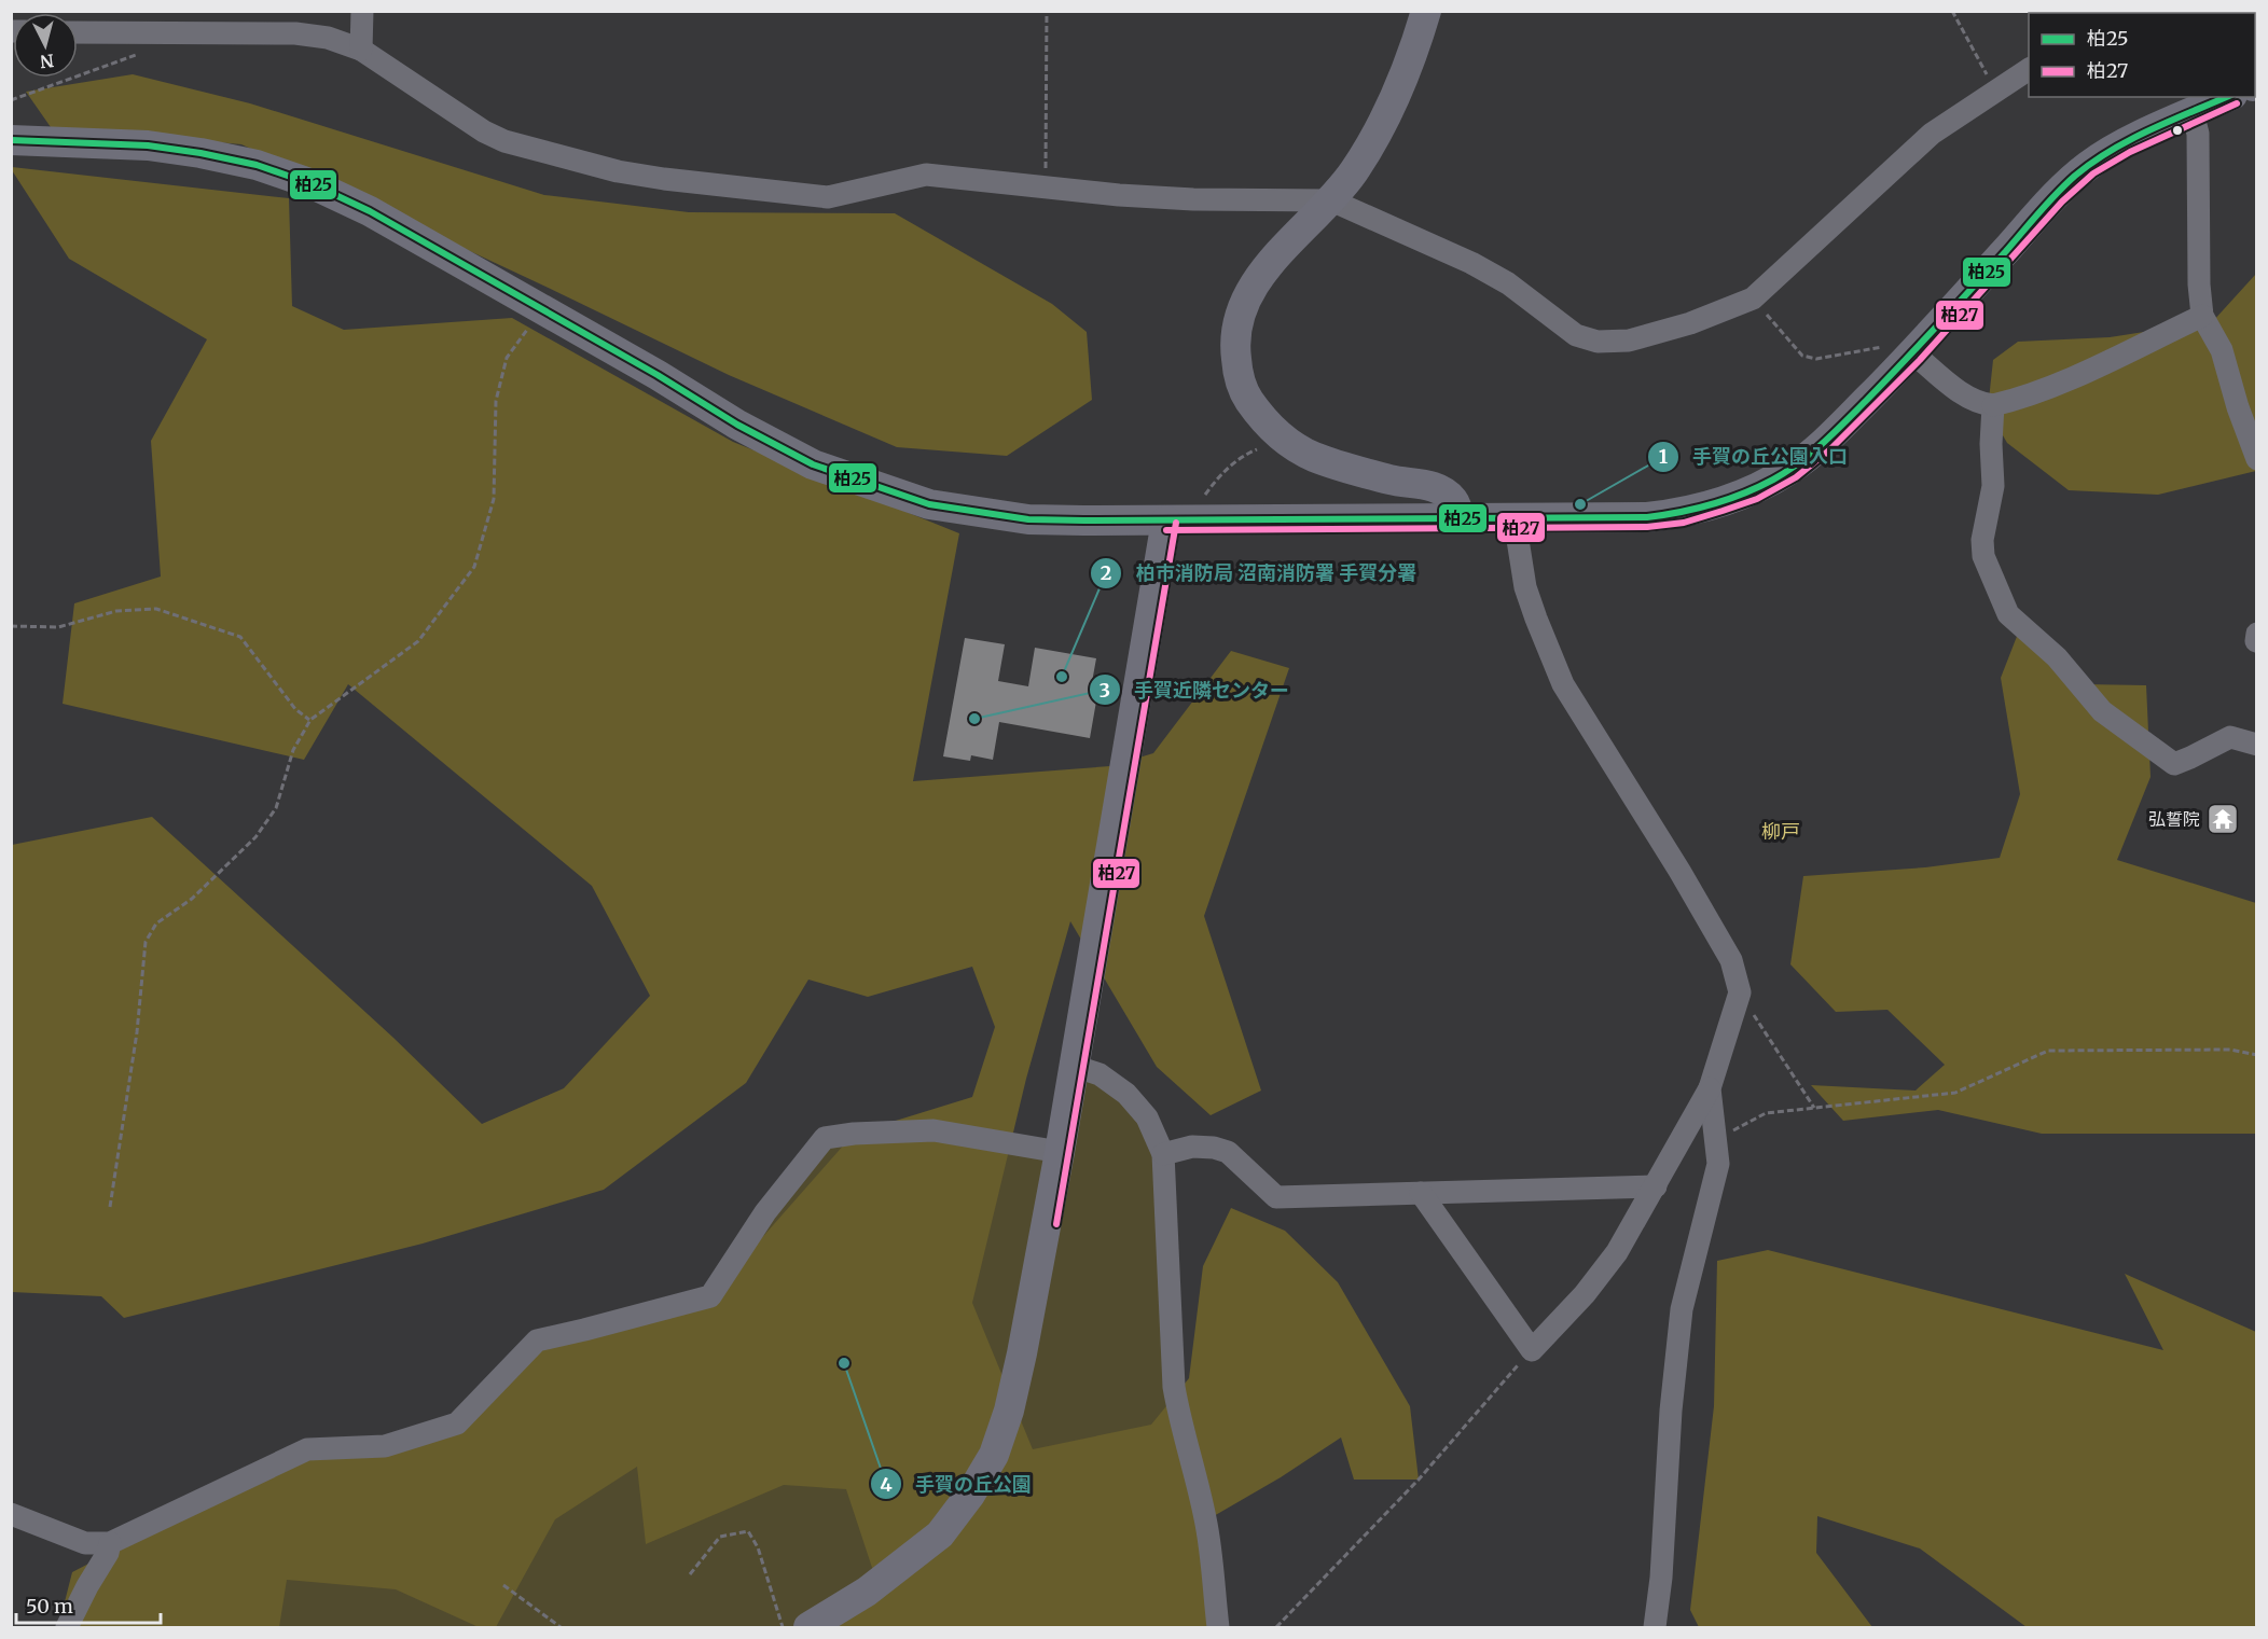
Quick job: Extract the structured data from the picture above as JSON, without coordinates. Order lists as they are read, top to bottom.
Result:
{
  "districts": ["柳戸"],
  "places": {
    "other": [
      "手賀の丘公園入口",
      "柏市消防局 沼南消防署 手賀分署",
      "手賀近隣センター",
      "手賀の丘公園"
    ],
    "temple": ["弘誓院"]
  },
  "lines": ["transit line 柏25", "transit line 柏27"],
  "legend": ["柏25", "柏27"],
  "scale_bar": "50 m",
  "north": "bottom"
}
